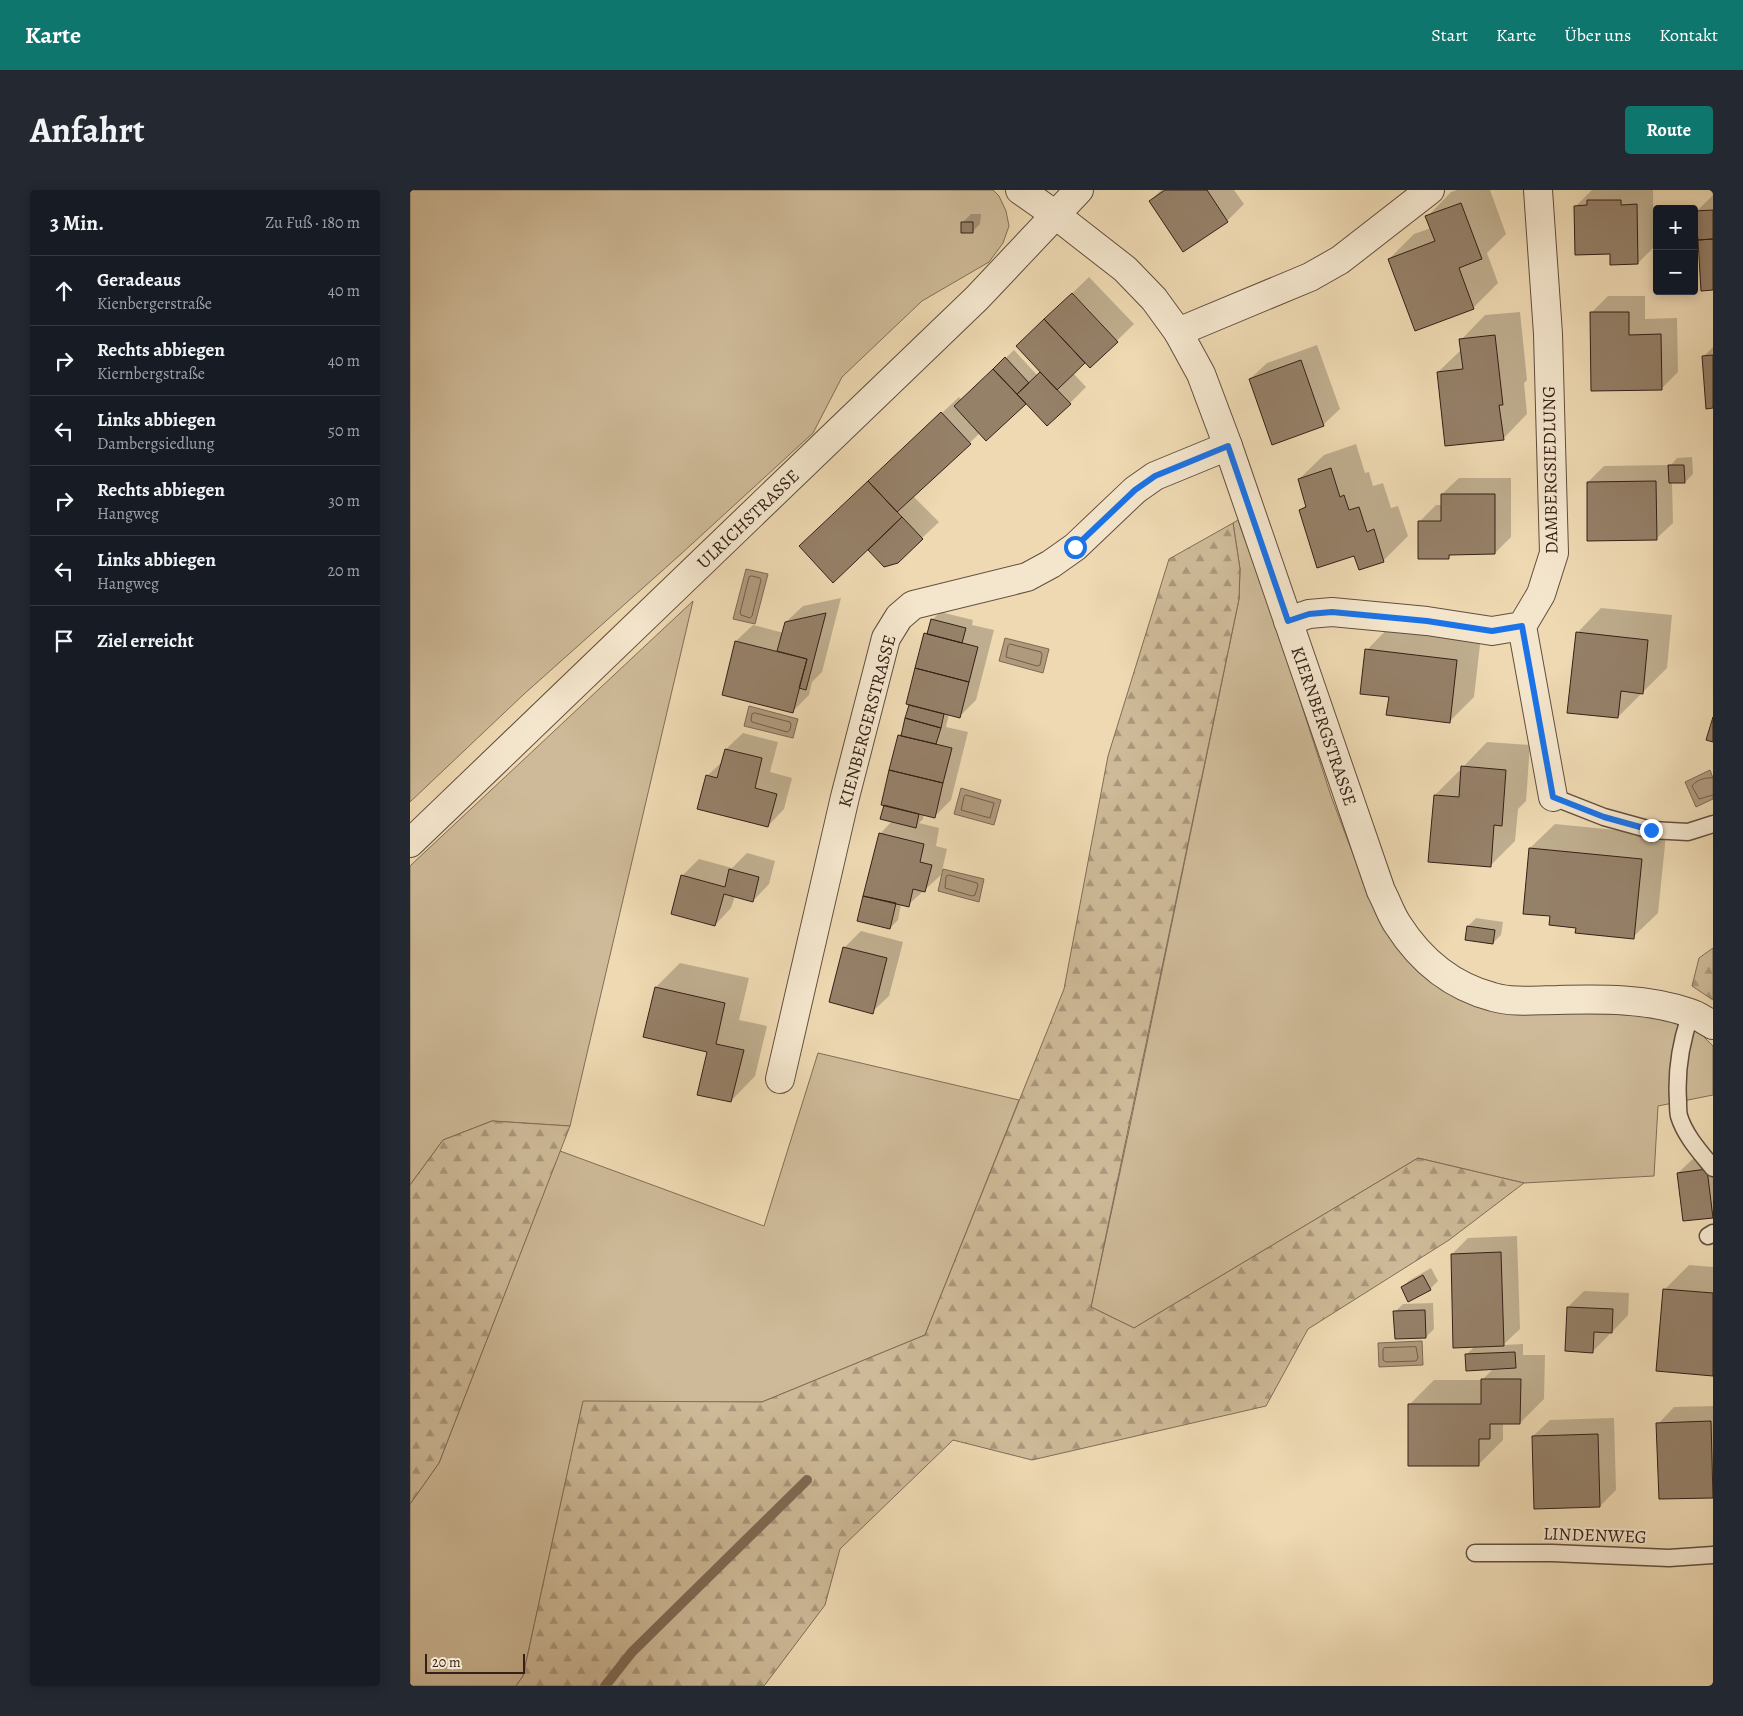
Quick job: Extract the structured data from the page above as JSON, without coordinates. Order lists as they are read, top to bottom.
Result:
{
  "streets": {
    "street": [
      "DAMBERGSIEDLUNG",
      "ULRICHSTRASSE",
      "KIENBERGERSTRASSE",
      "KIERNBERGSTRASSE"
    ],
    "lane": ["LINDENWEG"]
  },
  "crossings": [
    ["ULRICHSTRASSE", "KIERNBERGSTRASSE"],
    ["KIENBERGERSTRASSE", "KIERNBERGSTRASSE"]
  ],
  "scale_bar": "20 m",
  "page": {
    "header": "Karte",
    "nav": [
      "Start",
      "Karte",
      "Über uns",
      "Kontakt"
    ],
    "title": "Anfahrt",
    "buttons": "Route",
    "heading": ["3 Min.", "Zu Fuß · 180 m"],
    "map_buttons": ["+", "−"],
    "list": [
      ["Geradeaus", "Kienbergerstraße", "40 m"],
      ["Rechts abbiegen", "Kiernbergstraße", "40 m"],
      ["Links abbiegen", "Dambergsiedlung", "50 m"],
      ["Rechts abbiegen", "Hangweg", "30 m"],
      ["Links abbiegen", "Hangweg", "20 m"],
      "Ziel erreicht"
    ],
    "scale": "20 m"
  }
}
